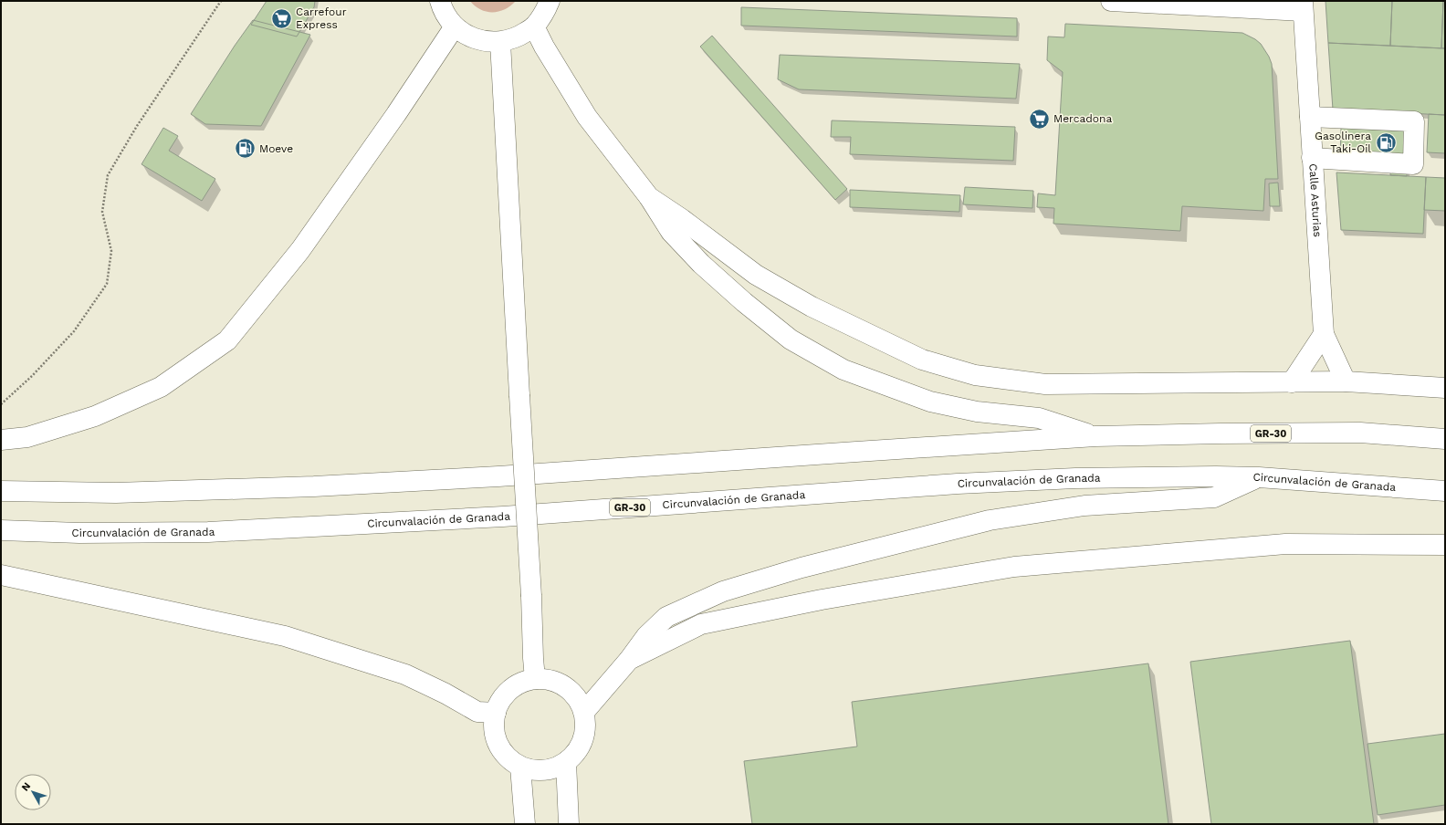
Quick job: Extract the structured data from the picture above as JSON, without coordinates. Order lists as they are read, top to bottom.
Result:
{
  "streets": {
    "main road": ["Calle Asturias", "GR-30", "Circunvalación de Granada"]
  },
  "places": {
    "supermarket": ["Carrefour Express", "Mercadona"],
    "fuel station": ["Gasolinera Taki-Oil", "Moeve"]
  },
  "north": "top left"
}
